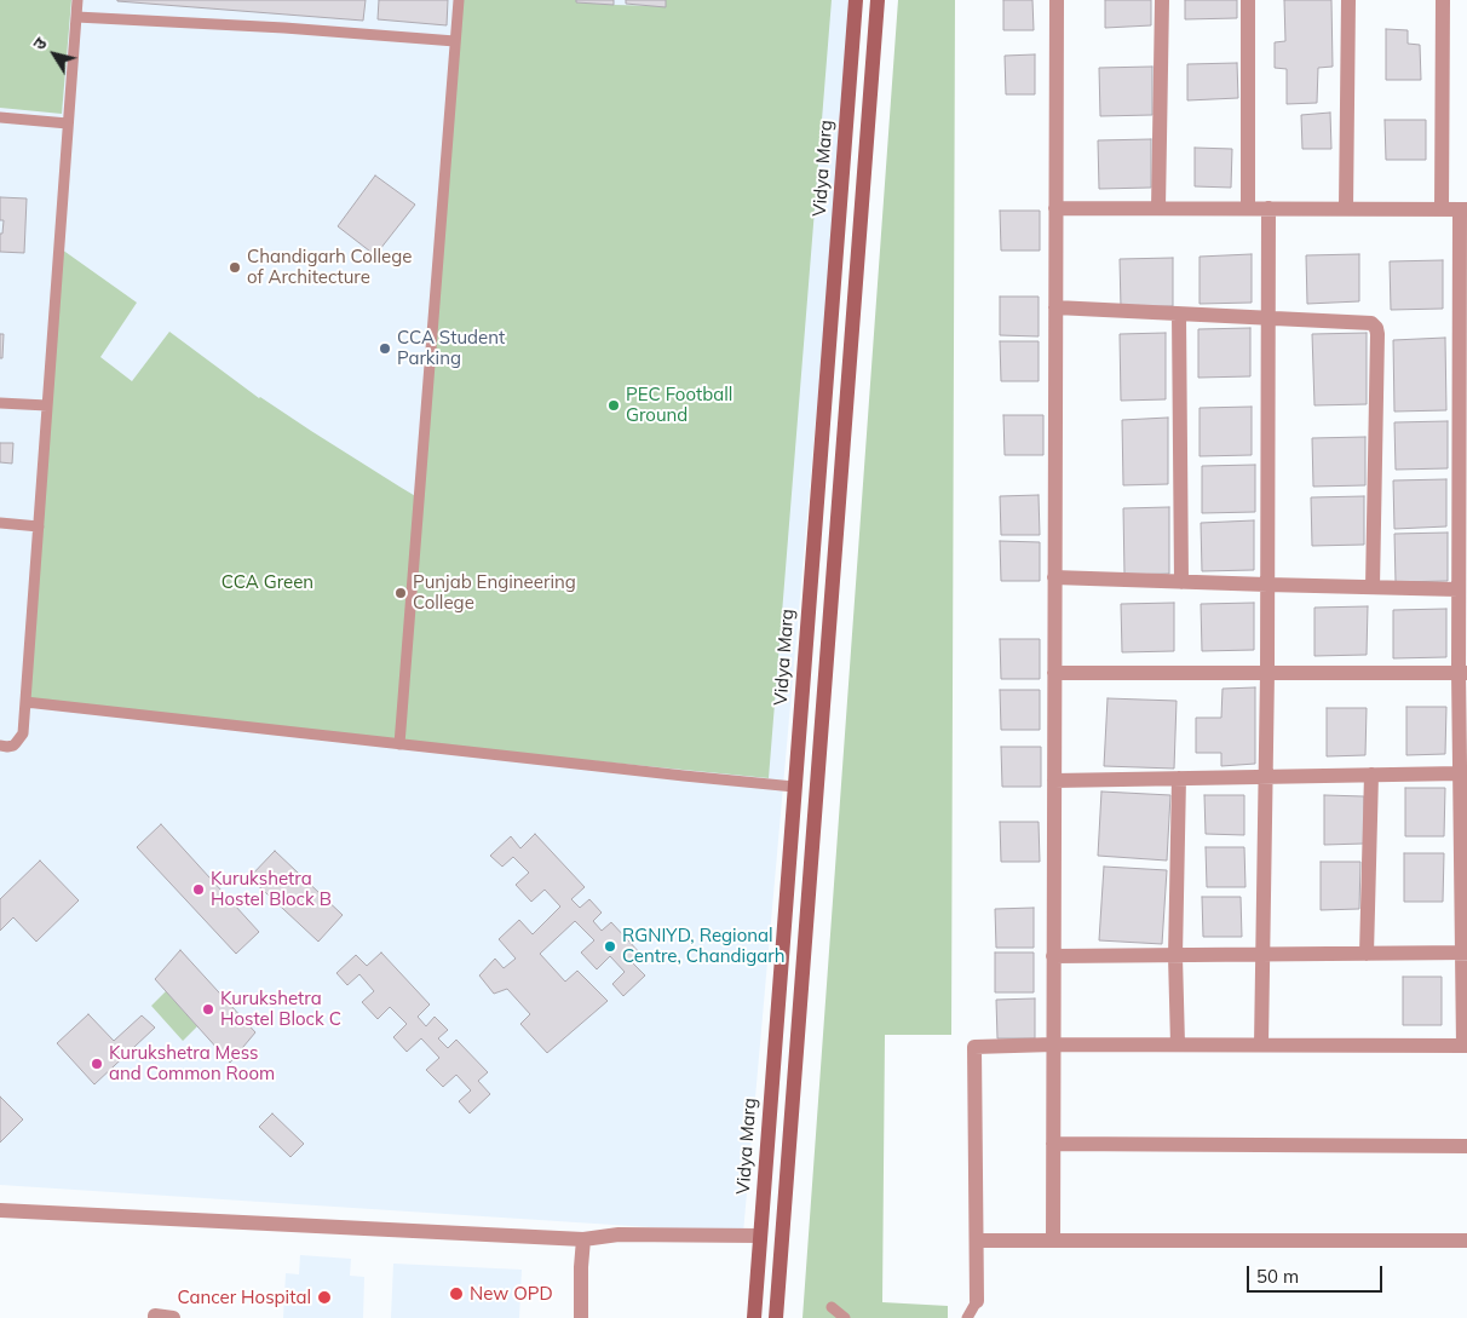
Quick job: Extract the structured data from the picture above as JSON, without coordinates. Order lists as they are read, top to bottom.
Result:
{
  "streets": {
    "main road": ["Vidya Marg"]
  },
  "parks": ["CCA Green"],
  "places": [
    "Chandigarh College of Architecture",
    "CCA Student Parking",
    "PEC Football Ground",
    "Punjab Engineering College",
    "Kurukshetra Hostel Block B",
    "RGNIYD, Regional Centre, Chandigarh",
    "Kurukshetra Hostel Block C",
    "Kurukshetra Mess and Common Room",
    "New OPD",
    "Cancer Hospital"
  ],
  "scale_bar": "50 m",
  "north": "top left"
}
